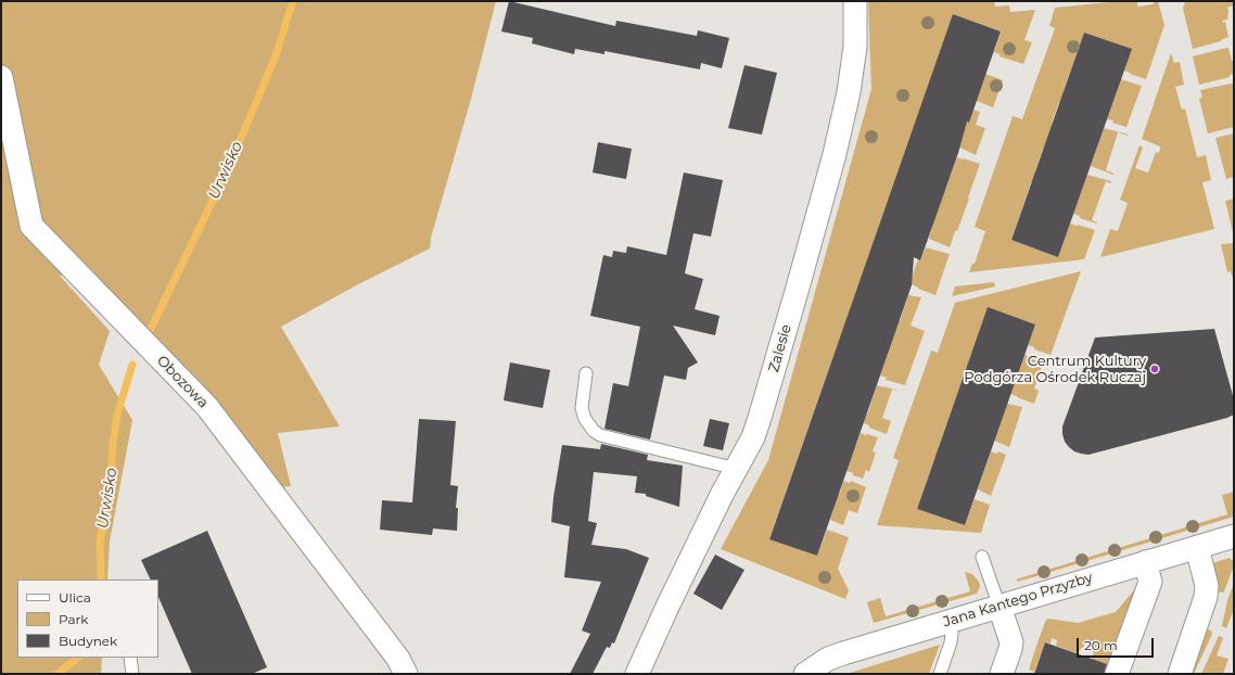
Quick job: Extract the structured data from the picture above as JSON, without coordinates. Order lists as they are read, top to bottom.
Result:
{
  "streets": {
    "street": ["Zalesie", "Obozowa", "Jana Kantego Przyzby"]
  },
  "water": ["Urwisko"],
  "places": ["Centrum Kultury Podgórza Ośrodek Ruczaj"],
  "legend": ["Ulica", "Park", "Budynek"],
  "scale_bar": "20 m"
}
